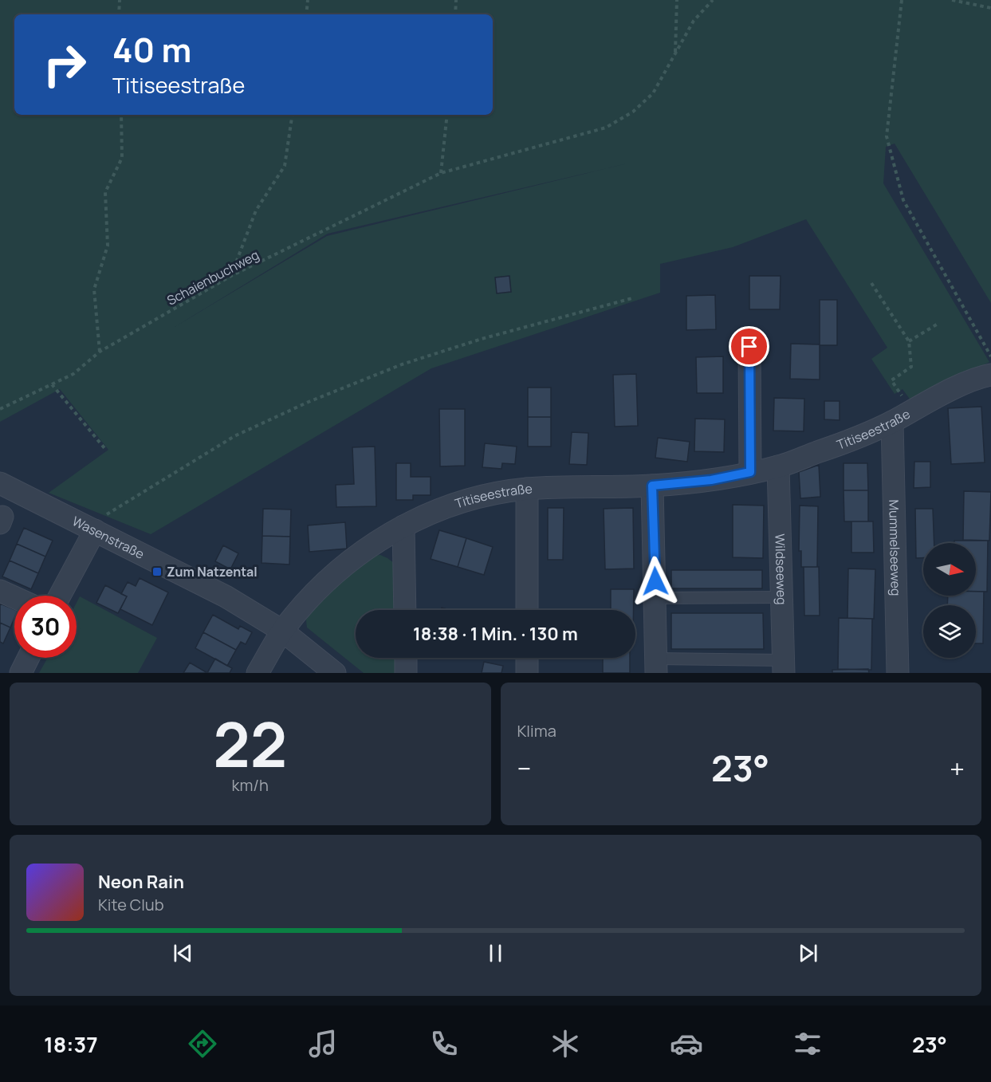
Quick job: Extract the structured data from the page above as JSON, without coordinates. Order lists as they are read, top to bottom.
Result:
{
  "streets": {
    "street": [
      "Titiseestraße",
      "Wasenstraße",
      "Mummelseeweg",
      "Wildseeweg"
    ],
    "path": ["Schaienbuchweg"]
  },
  "crossings": [
    ["Titiseestraße", "Wasenstraße"],
    ["Titiseestraße", "Mummelseeweg"],
    ["Titiseestraße", "Wildseeweg"]
  ],
  "places": {
    "transit": ["Zum Natzental"]
  },
  "north": "right",
  "page": {
    "turn": ["40 m", "Titiseestraße"],
    "limit": "30",
    "trip": "18:38 · 1 Min. · 130 m",
    "tile": [
      ["22", "km/h"],
      "Klima"
    ],
    "heat": ["−", "23°", "+"],
    "song": ["Neon Rain", "Kite Club"],
    "tabs": ["18:37", "23°"]
  }
}
